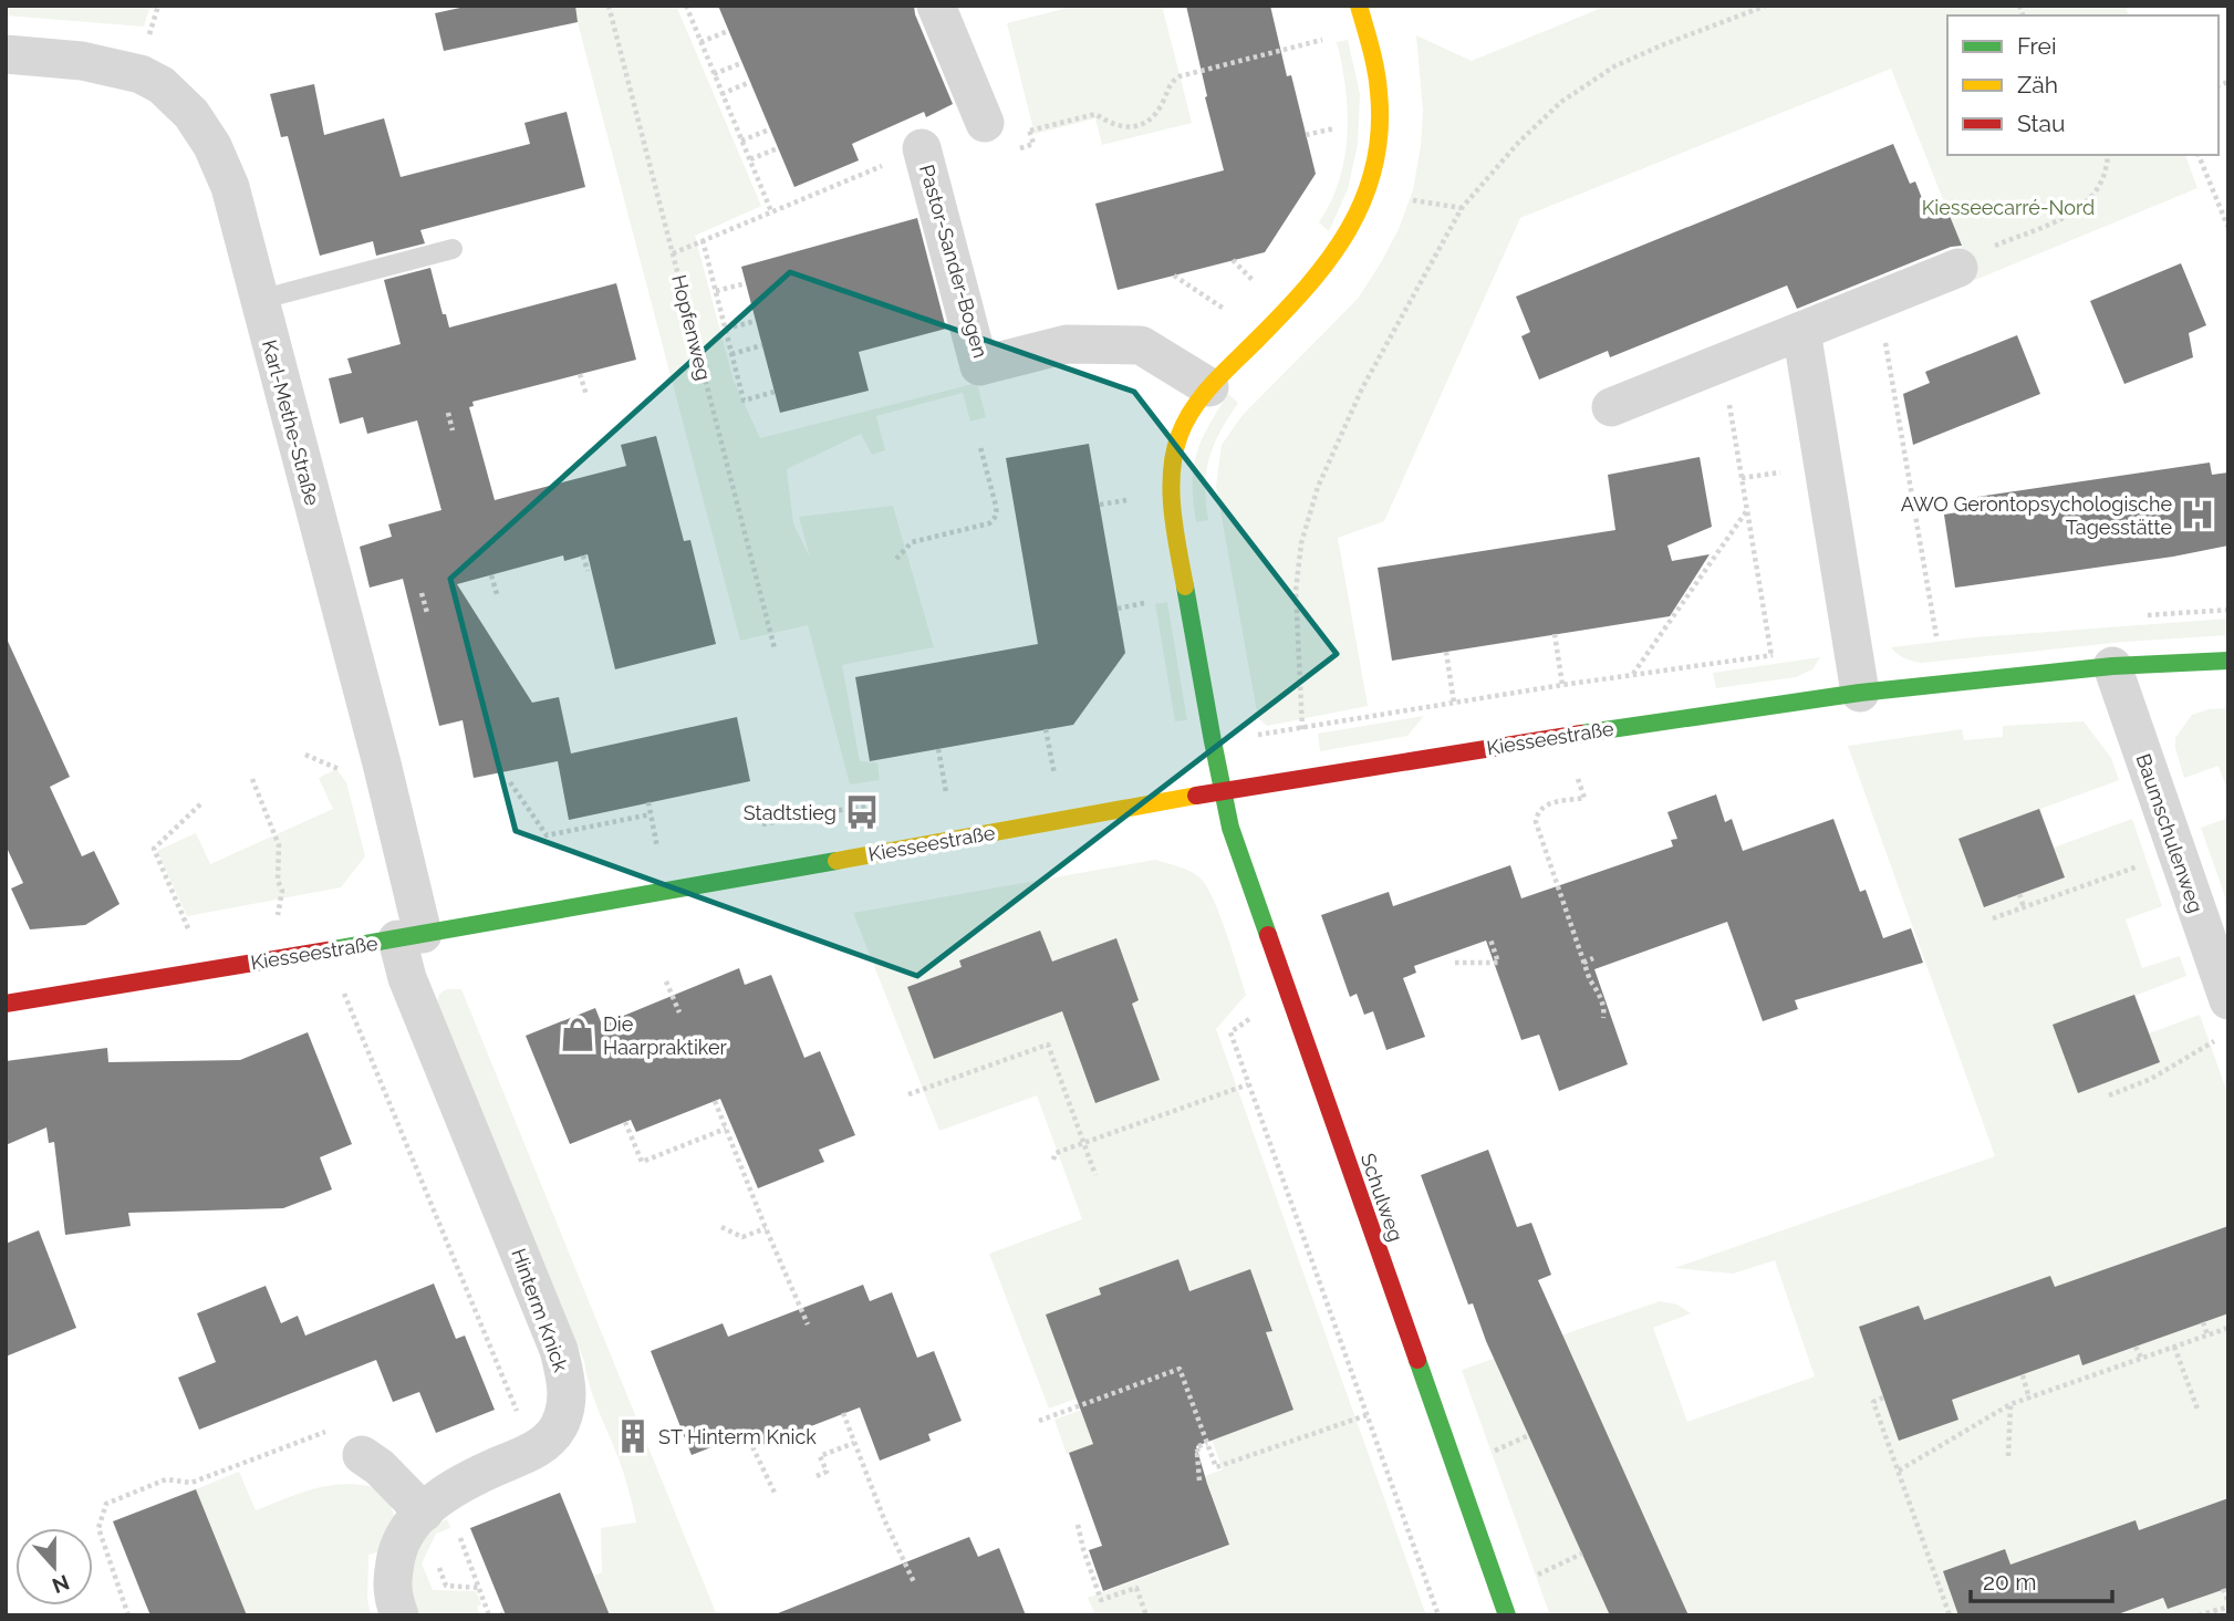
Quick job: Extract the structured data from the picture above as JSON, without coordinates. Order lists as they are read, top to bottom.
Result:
{
  "streets": {
    "street": [
      "Pastor-Sander-Bogen",
      "Karl-Methe-Straße",
      "Kiesseestraße",
      "Baumschulenweg",
      "Schulweg",
      "Hinterm Knick"
    ],
    "path": ["Hopfenweg"]
  },
  "crossings": [
    ["Karl-Methe-Straße", "Kiesseestraße"],
    ["Karl-Methe-Straße", "Hinterm Knick"],
    ["Kiesseestraße", "Baumschulenweg"],
    ["Kiesseestraße", "Schulweg"],
    ["Kiesseestraße", "Hinterm Knick"]
  ],
  "parks": ["Kiesseecarré-Nord"],
  "places": {
    "hospital": ["AWO Gerontopsychologische Tagesstätte"],
    "bus stop": ["Stadtstieg"],
    "shop": ["Die Haarpraktiker"],
    "building": ["ST Hinterm Knick"]
  },
  "legend": ["Frei", "Zäh", "Stau"],
  "scale_bar": "20 m",
  "north": "bottom"
}
